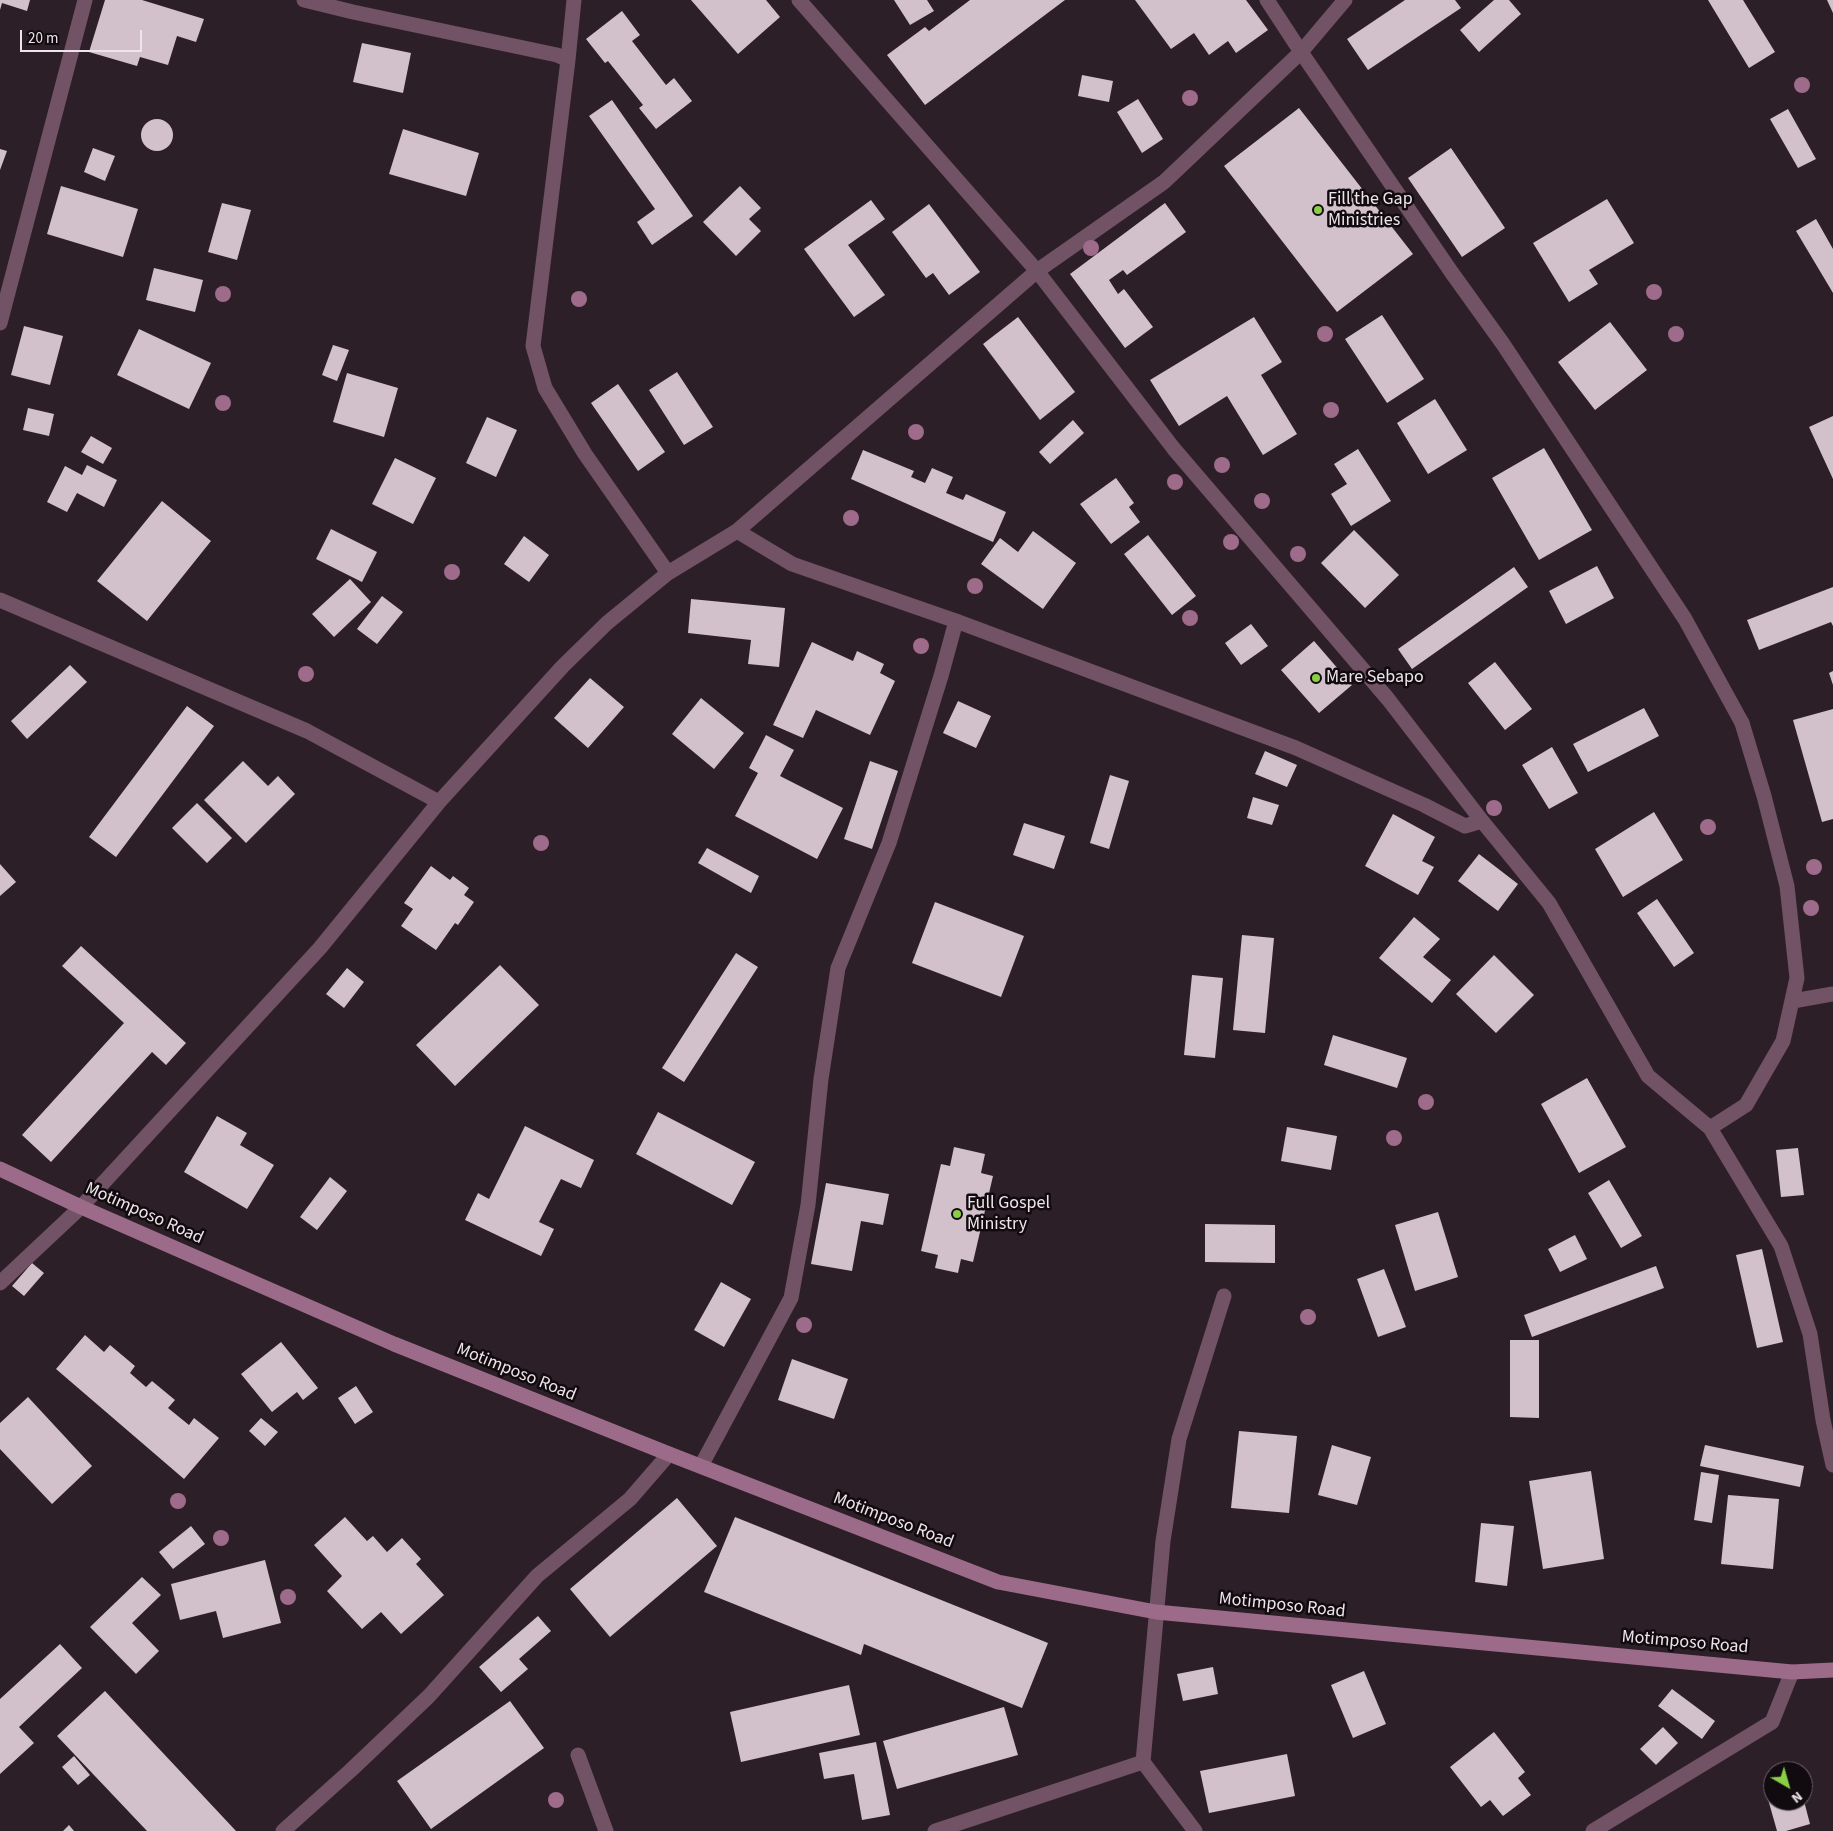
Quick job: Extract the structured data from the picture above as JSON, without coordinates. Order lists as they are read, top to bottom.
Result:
{
  "streets": {
    "street": ["Motimposo Road"]
  },
  "places": ["Fill the Gap Ministries", "Mare Sebapo", "Full Gospel Ministry"],
  "scale_bar": "20 m",
  "north": "bottom right"
}
